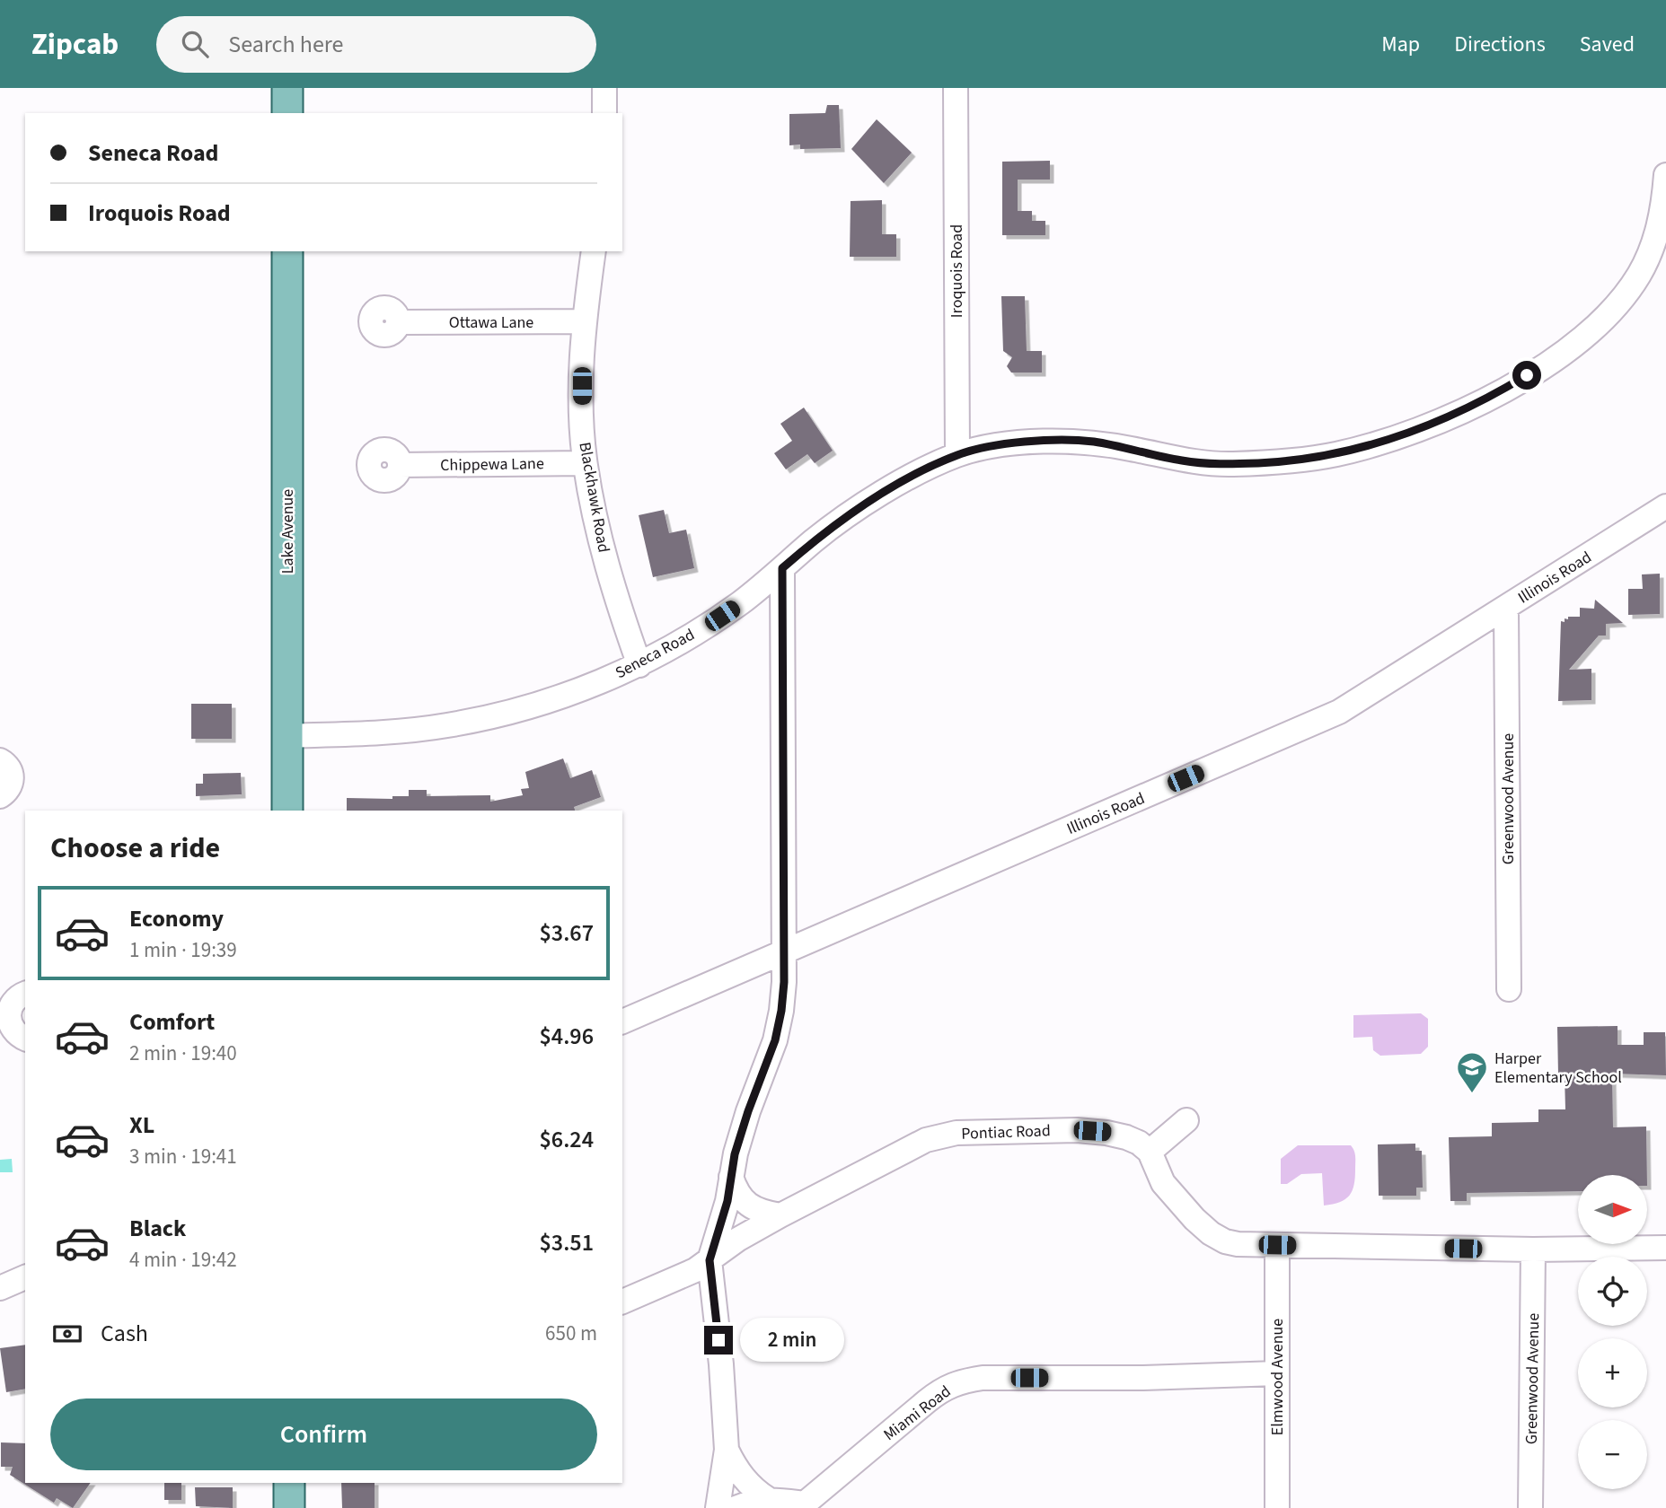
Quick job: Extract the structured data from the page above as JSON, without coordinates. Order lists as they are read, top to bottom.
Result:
{
  "streets": {
    "main road": ["Lake Avenue"],
    "street": [
      "Iroquois Road",
      "Ottawa Lane",
      "Chippewa Lane",
      "Blackhawk Road",
      "Illinois Road",
      "Seneca Road",
      "Greenwood Avenue",
      "Pontiac Road",
      "Elmwood Avenue",
      "Miami Road"
    ]
  },
  "crossings": [
    ["Iroquois Road", "Seneca Road"],
    ["Ottawa Lane", "Blackhawk Road"],
    ["Chippewa Lane", "Blackhawk Road"],
    ["Blackhawk Road", "Seneca Road"],
    ["Lake Avenue", "Seneca Road"],
    ["Illinois Road", "Greenwood Avenue"],
    ["Elmwood Avenue", "Miami Road"]
  ],
  "places": {
    "school or university": ["Harper Elementary School"]
  },
  "north": "right",
  "page": {
    "header": "Zipcab",
    "search": "Search here",
    "nav": ["Map", "Directions", "Saved"],
    "banner": ["Seneca Road", "Iroquois Road"],
    "heading": "Choose a ride",
    "list": [
      {
        "name": "Economy",
        "note": "1 min · 19:39",
        "value": "$3.67"
      },
      {
        "name": "Comfort",
        "note": "2 min · 19:40",
        "value": "$4.96"
      },
      {
        "name": "XL",
        "note": "3 min · 19:41",
        "value": "$6.24"
      },
      {
        "name": "Black",
        "note": "4 min · 19:42",
        "value": "$3.51"
      }
    ],
    "map_buttons": ["+", "−"],
    "pay": ["Cash", "650 m"],
    "bubble": "2 min",
    "buttons": "Confirm"
  }
}
